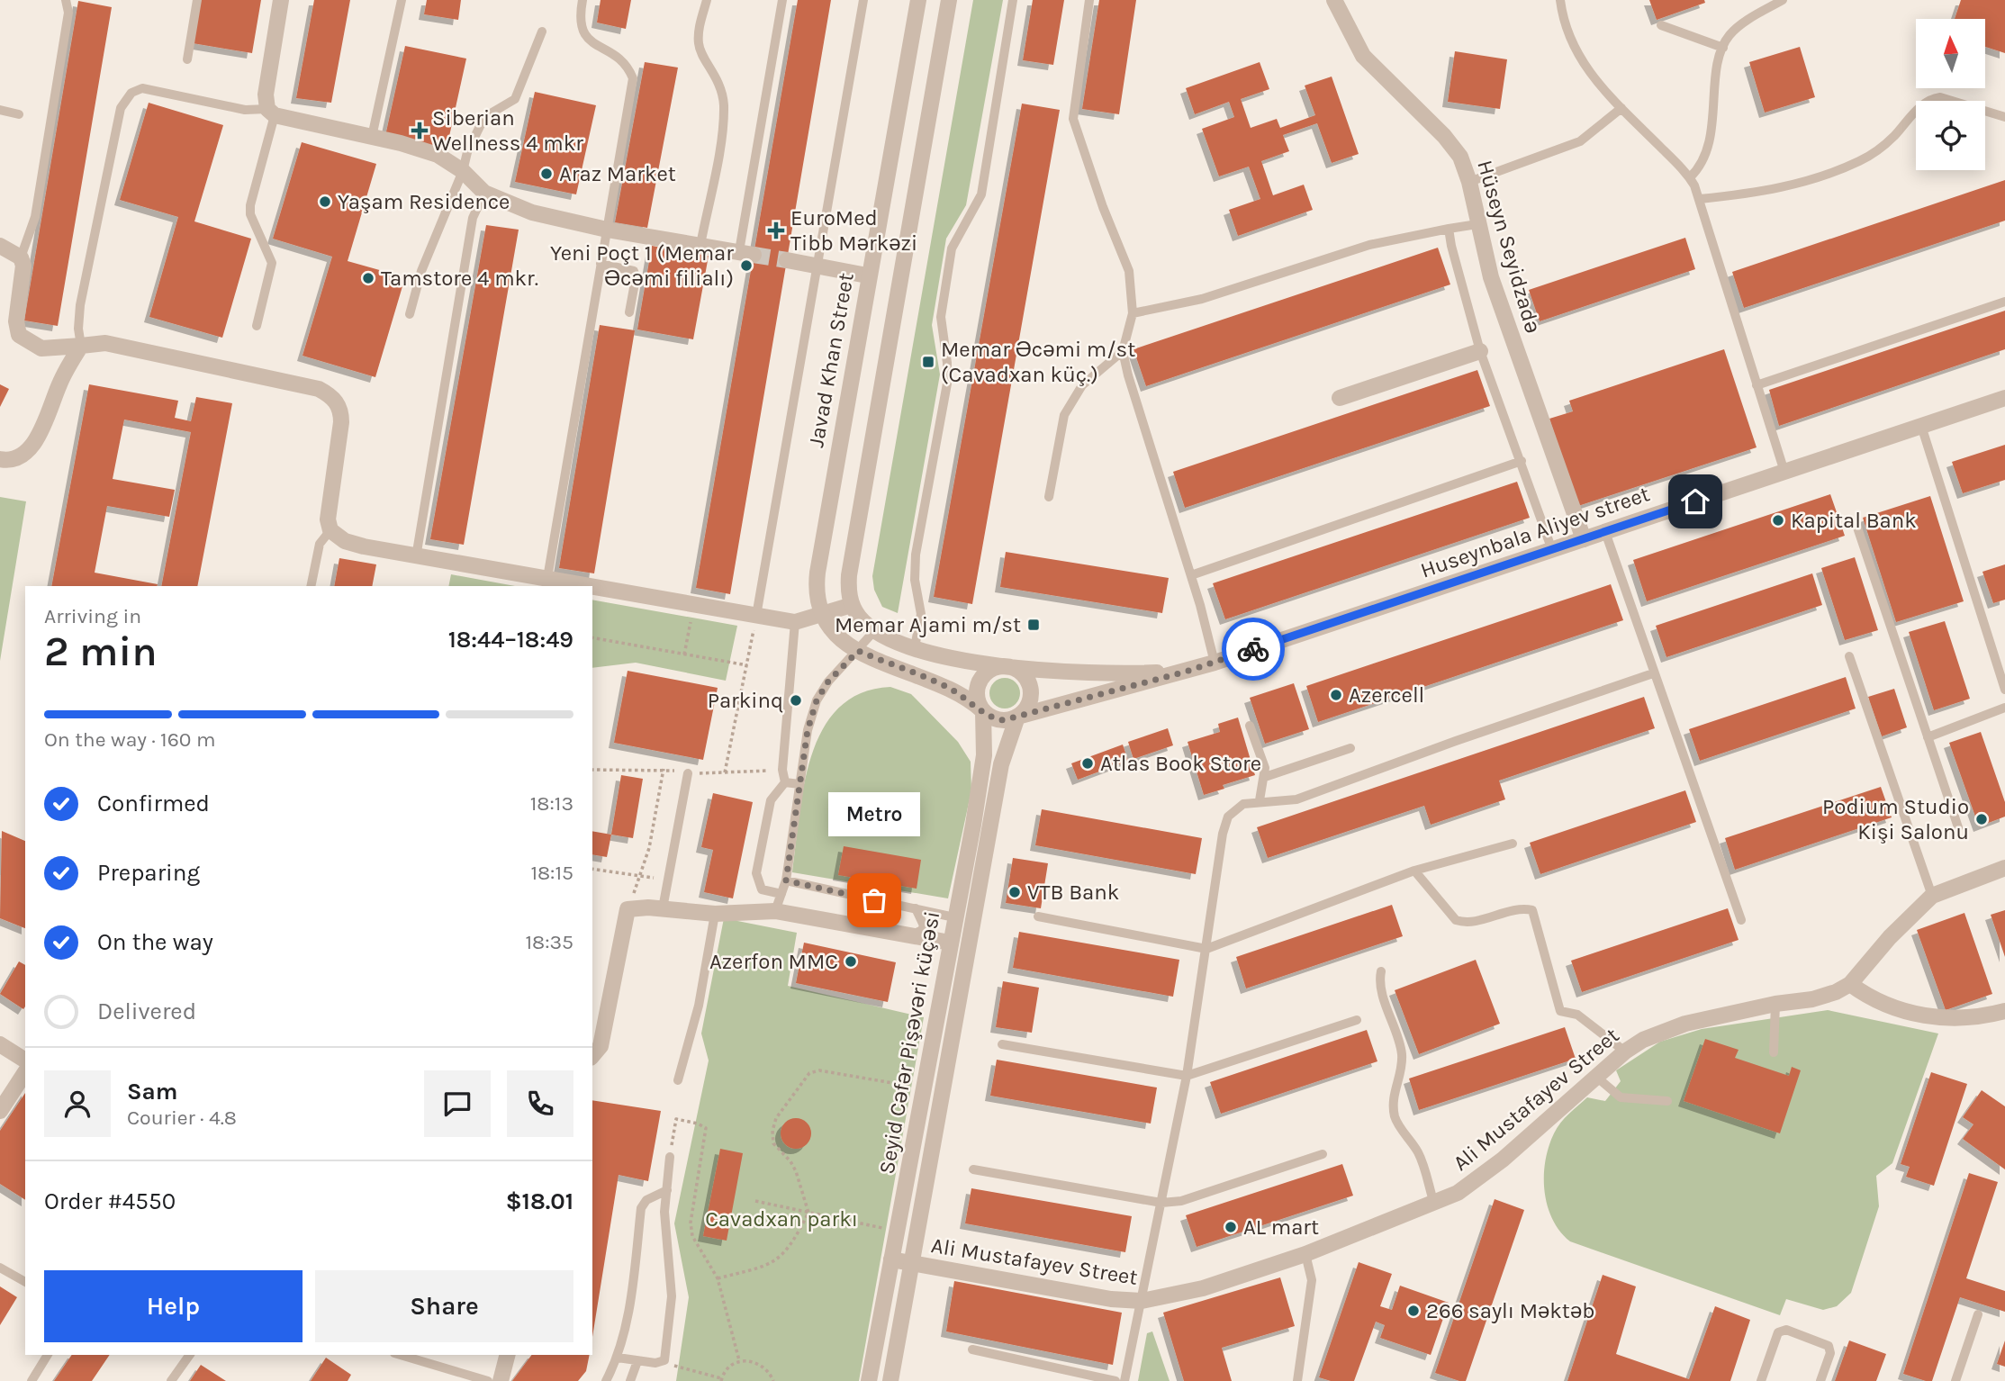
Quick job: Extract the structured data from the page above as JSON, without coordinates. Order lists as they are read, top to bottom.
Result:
{
  "streets": {
    "street": [
      "Hüseyn Seyidzadə",
      "Javad Khan Street",
      "Huseynbala Aliyev street",
      "Seyid Cəfər Pişəvəri küçəsi",
      "Ali Mustafayev Street"
    ]
  },
  "crossings": [
    ["Hüseyn Seyidzadə", "Huseynbala Aliyev street"],
    ["Seyid Cəfər Pişəvəri küçəsi", "Ali Mustafayev Street"]
  ],
  "parks": ["Cavadxan parkı"],
  "places": {
    "health": ["Siberian Wellness 4 mkr", "EuroMed Tibb Mərkəzi"],
    "other": [
      "Araz Market",
      "Yaşam Residence",
      "Yeni Poçt 1 (Memar Əcəmi filialı)",
      "Tamstore 4 mkr.",
      "Kapital Bank",
      "Azercell",
      "Parkinq",
      "Atlas Book Store",
      "Podium Studio Kişi Salonu",
      "VTB Bank",
      "Metro",
      "Azerfon MMC",
      "AL mart",
      "266 saylı Məktəb"
    ],
    "transit": ["Memar Əcəmi m/st (Cavadxan küç.)", "Memar Ajami m/st"]
  },
  "north": "top",
  "page": {
    "heading": ["2 min", "Arriving in", "18:44–18:49"],
    "panel": [
      "Sam",
      "Courier · 4.8",
      "Order #4550",
      "$18.01"
    ],
    "bar": "On the way · 160 m",
    "list": [
      ["Confirmed", "18:13"],
      ["Preparing", "18:15"],
      ["On the way", "18:35"],
      "Delivered"
    ],
    "bubble": "Metro",
    "buttons": ["Help", "Share"]
  }
}
